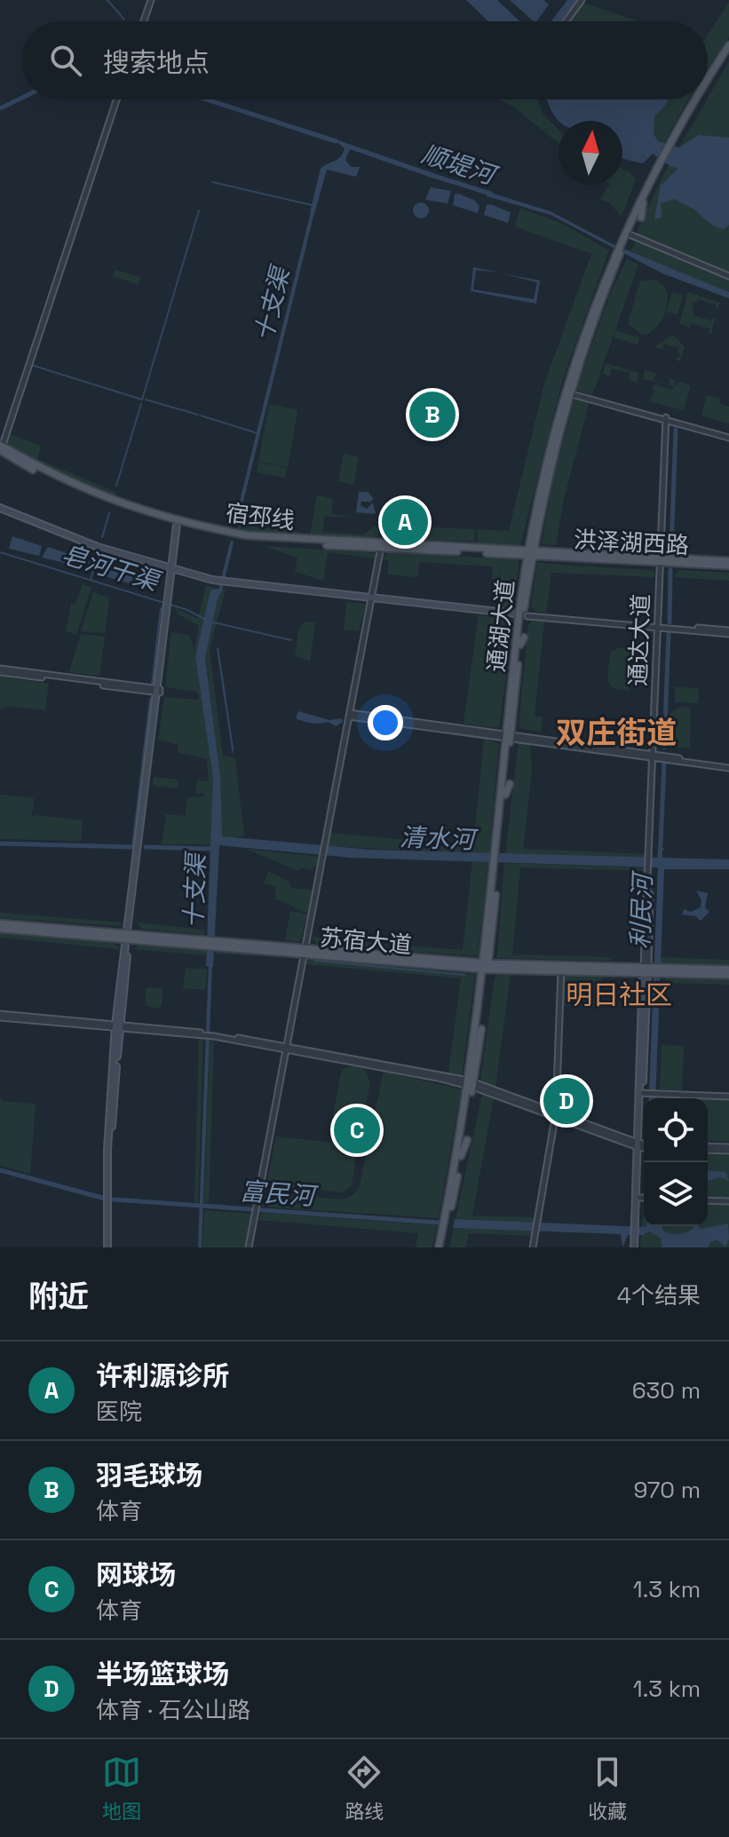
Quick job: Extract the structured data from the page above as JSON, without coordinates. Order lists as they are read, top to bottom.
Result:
{
  "streets": {
    "main road": [
      "宿邳线",
      "洪泽湖西路",
      "通湖大道",
      "通达大道",
      "苏宿大道"
    ]
  },
  "crossings": [
    ["宿邳线", "洪泽湖西路"],
    ["宿邳线", "通湖大道"],
    ["洪泽湖西路", "通湖大道"],
    ["洪泽湖西路", "通达大道"],
    ["通湖大道", "苏宿大道"],
    ["通达大道", "苏宿大道"]
  ],
  "districts": ["双庄街道", "明日社区"],
  "water": [
    "顺堤河",
    "十支渠",
    "皂河干渠",
    "清水河",
    "利民河",
    "富民河"
  ],
  "north": "top",
  "page": {
    "search": "搜索地点",
    "pins": [
      "B",
      "A",
      "D",
      "C"
    ],
    "heading": ["附近", "4个结果"],
    "list": [
      {
        "mark": "A",
        "name": "许利源诊所",
        "note": "医院",
        "value": "630 m"
      },
      {
        "mark": "B",
        "name": "羽毛球场",
        "note": "体育",
        "value": "970 m"
      },
      {
        "mark": "C",
        "name": "网球场",
        "note": "体育",
        "value": "1.3 km"
      },
      {
        "mark": "D",
        "name": "半场篮球场",
        "note": "体育 · 石公山路",
        "value": "1.3 km"
      }
    ],
    "nav": ["地图", "路线", "收藏"]
  }
}
